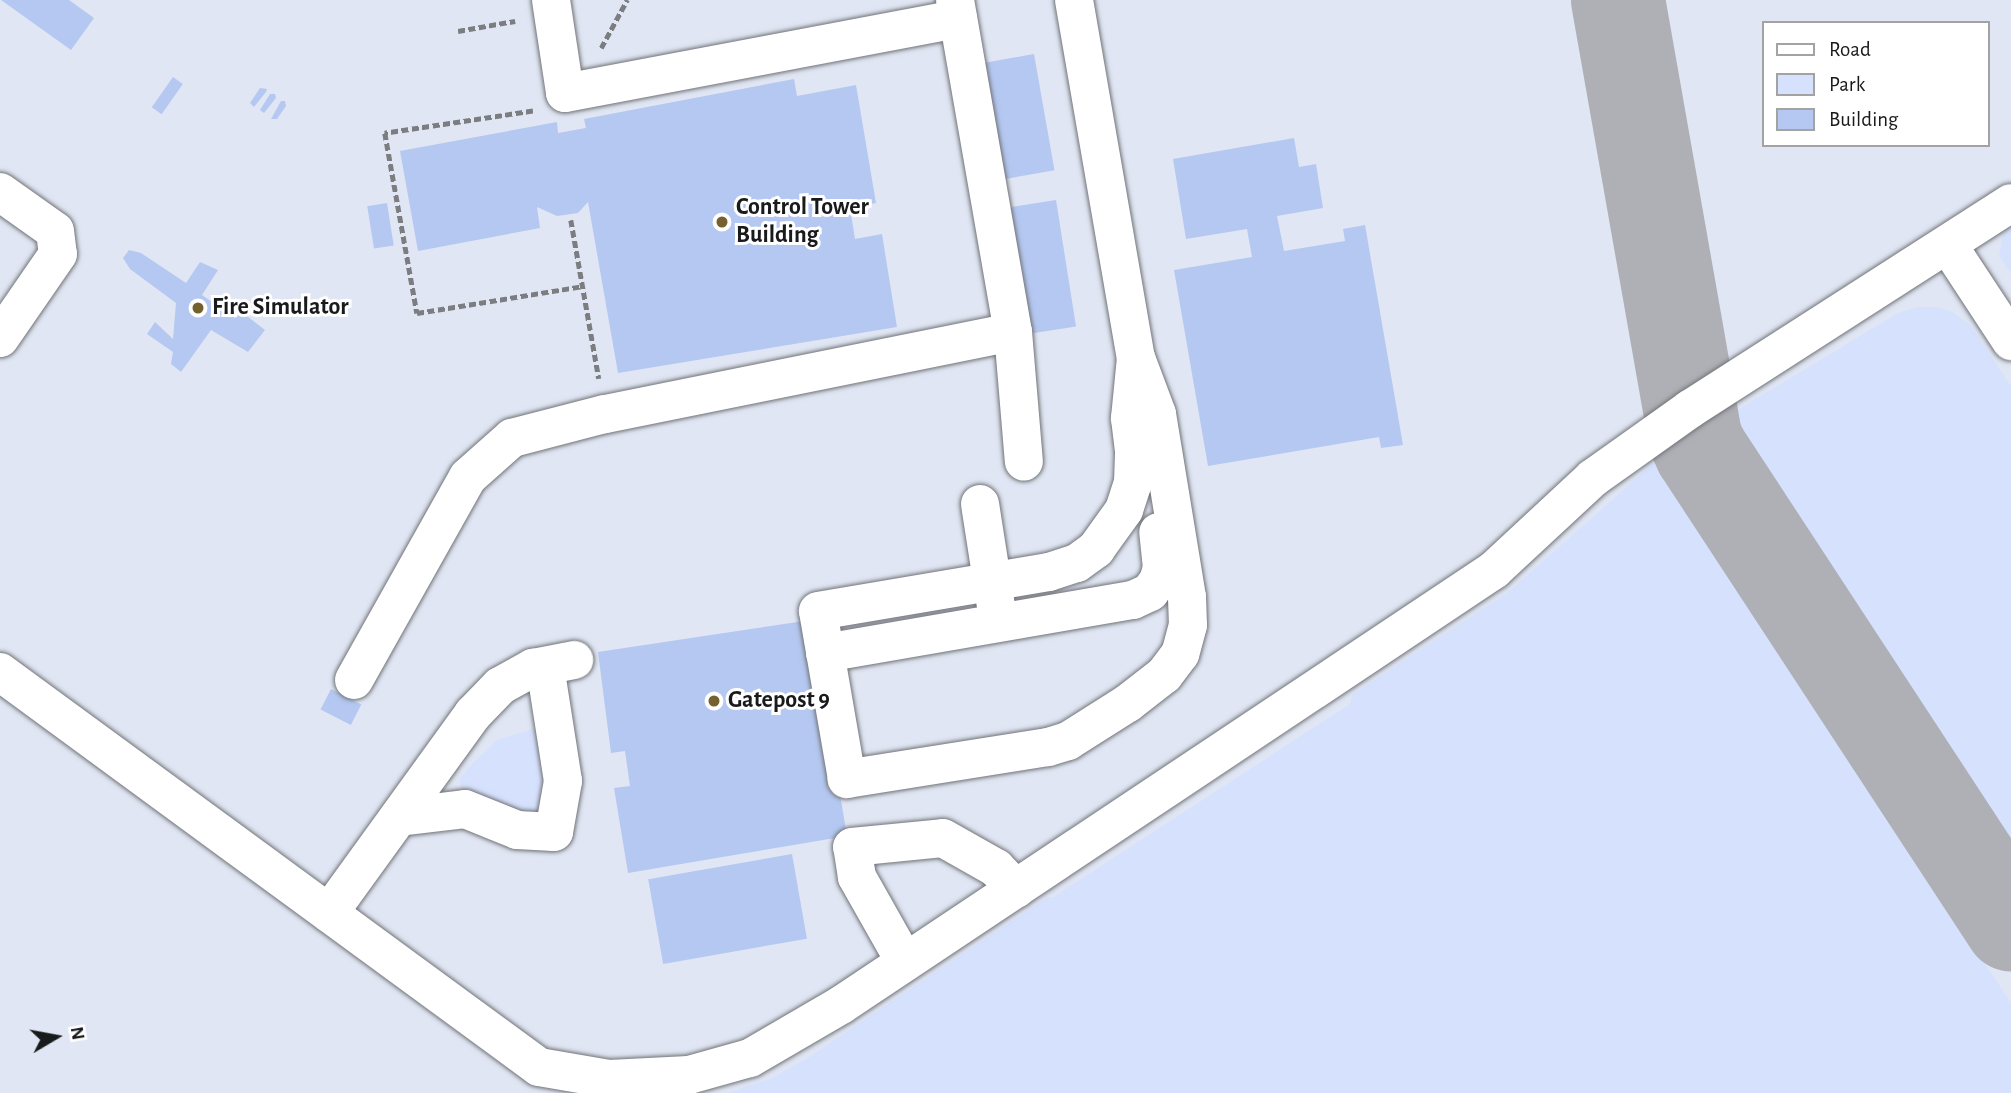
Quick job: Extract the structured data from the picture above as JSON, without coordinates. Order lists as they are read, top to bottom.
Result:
{
  "places": ["Control Tower Building", "Fire Simulator", "Gatepost 9"],
  "legend": ["Road", "Park", "Building"],
  "north": "right"
}
